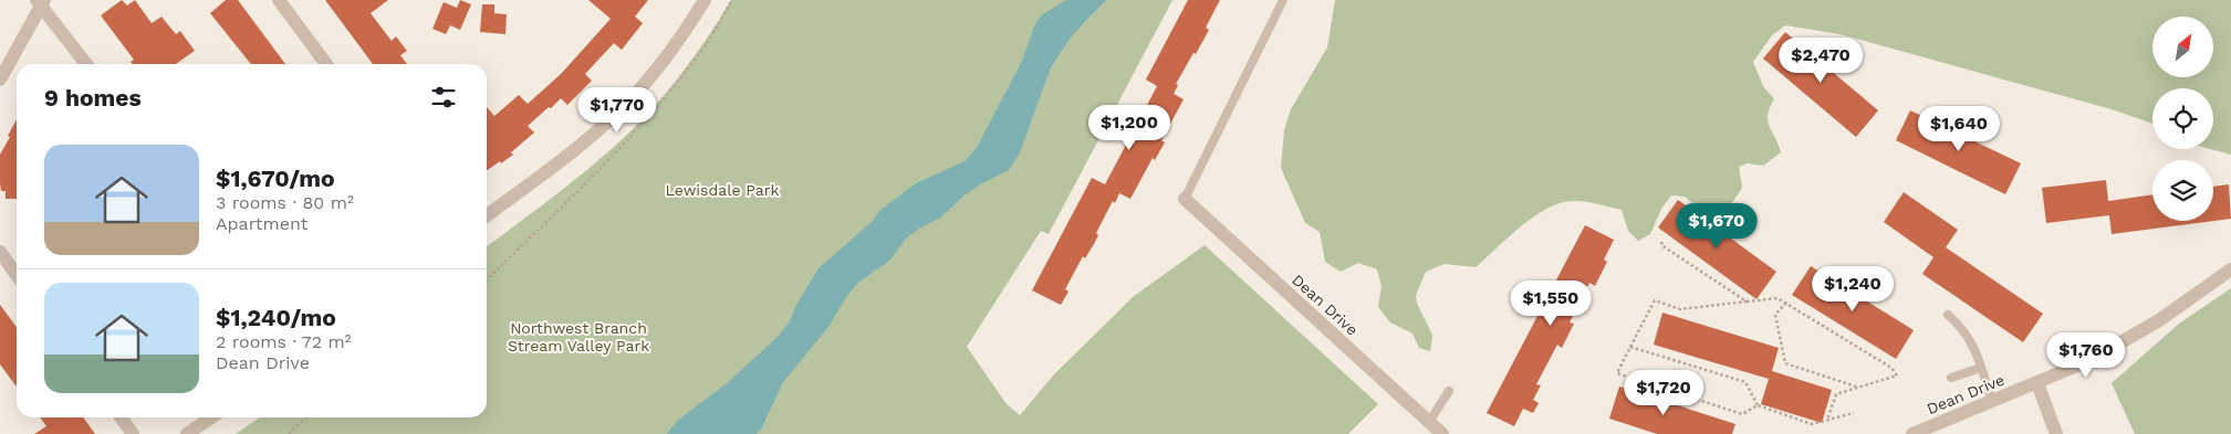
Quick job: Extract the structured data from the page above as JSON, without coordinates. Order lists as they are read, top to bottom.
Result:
{
  "streets": {
    "street": ["Dean Drive"]
  },
  "parks": ["Lewisdale Park", "Northwest Branch Stream Valley Park"],
  "north": "top right",
  "page": {
    "price": [
      "$2,470",
      "$1,770",
      "$1,200",
      "$1,640",
      "$1,670",
      "$1,240",
      "$1,550",
      "$1,760",
      "$1,720"
    ],
    "heading": "9 homes",
    "list": [
      {
        "name": "$1,670/mo",
        "note": "3 rooms · 80 m² · Apartment"
      },
      {
        "name": "$1,240/mo",
        "note": "2 rooms · 72 m² · Dean Drive"
      }
    ]
  }
}
